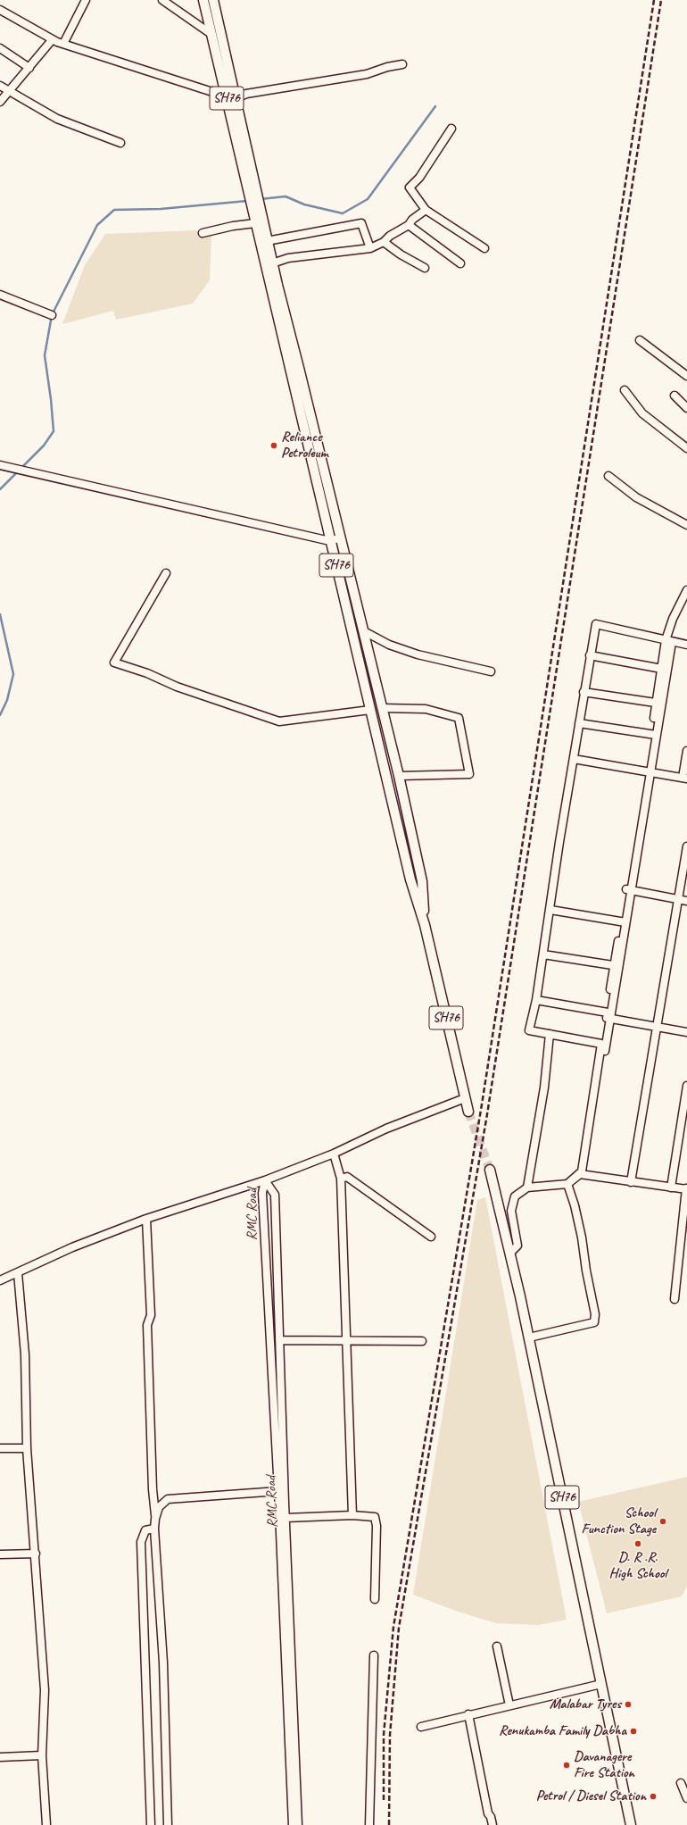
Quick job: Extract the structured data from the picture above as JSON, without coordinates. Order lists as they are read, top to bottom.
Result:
{
  "streets": {
    "main road": ["SH76"],
    "street": ["RMC Road"]
  },
  "crossings": [
    ["SH76", "RMC Road"]
  ],
  "places": [
    "Reliance Petroleum",
    "School Function Stage",
    "D. R .R. High School",
    "Malabar Tyres",
    "Renukamba Family Dabha",
    "Davanagere Fire Station",
    "Petrol / Diesel Station"
  ]
}
